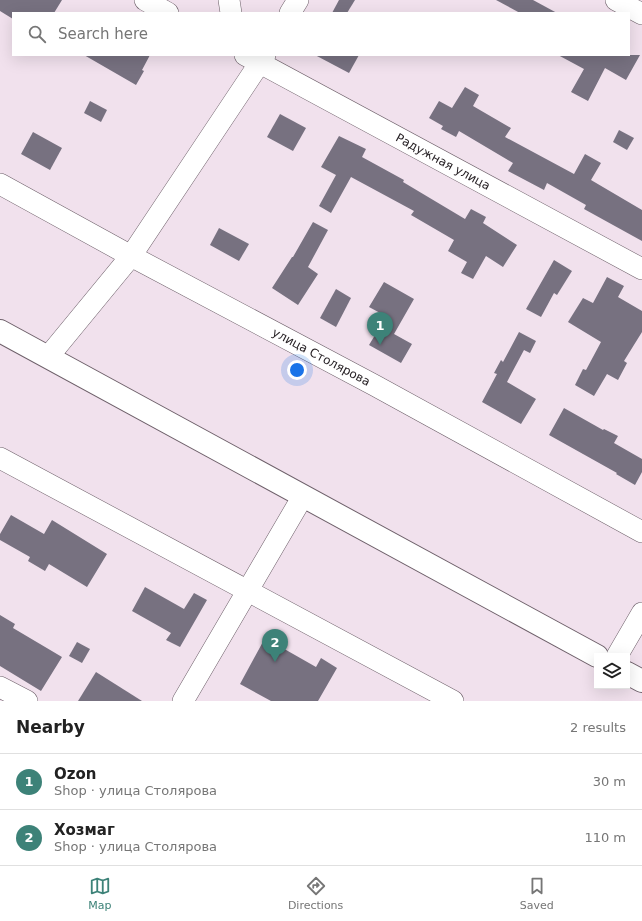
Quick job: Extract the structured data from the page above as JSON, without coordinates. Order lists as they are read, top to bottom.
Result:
{
  "streets": {
    "street": ["Радужная улица", "улица Столярова"]
  },
  "page": {
    "search": "Search here",
    "pins": ["1", "2"],
    "heading": ["Nearby", "2 results"],
    "list": [
      {
        "mark": "1",
        "name": "Ozon",
        "note": "Shop · улица Столярова",
        "value": "30 m"
      },
      {
        "mark": "2",
        "name": "Хозмаг",
        "note": "Shop · улица Столярова",
        "value": "110 m"
      }
    ],
    "nav": ["Map", "Directions", "Saved"]
  }
}
